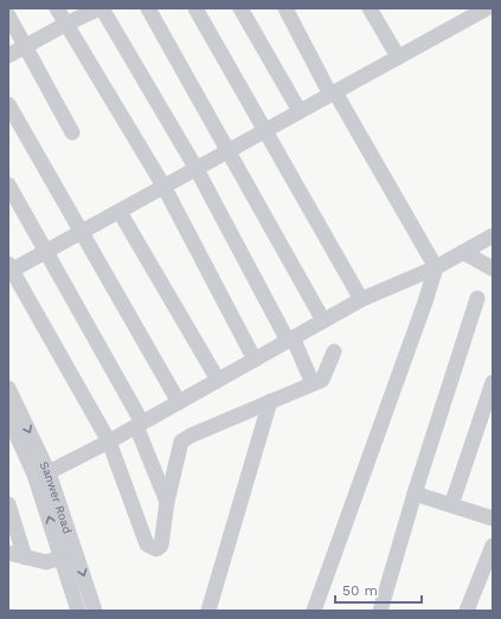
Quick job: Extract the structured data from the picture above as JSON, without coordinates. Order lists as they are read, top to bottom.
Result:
{
  "streets": {
    "street": ["Sanwer Road"]
  },
  "scale_bar": "50 m"
}
